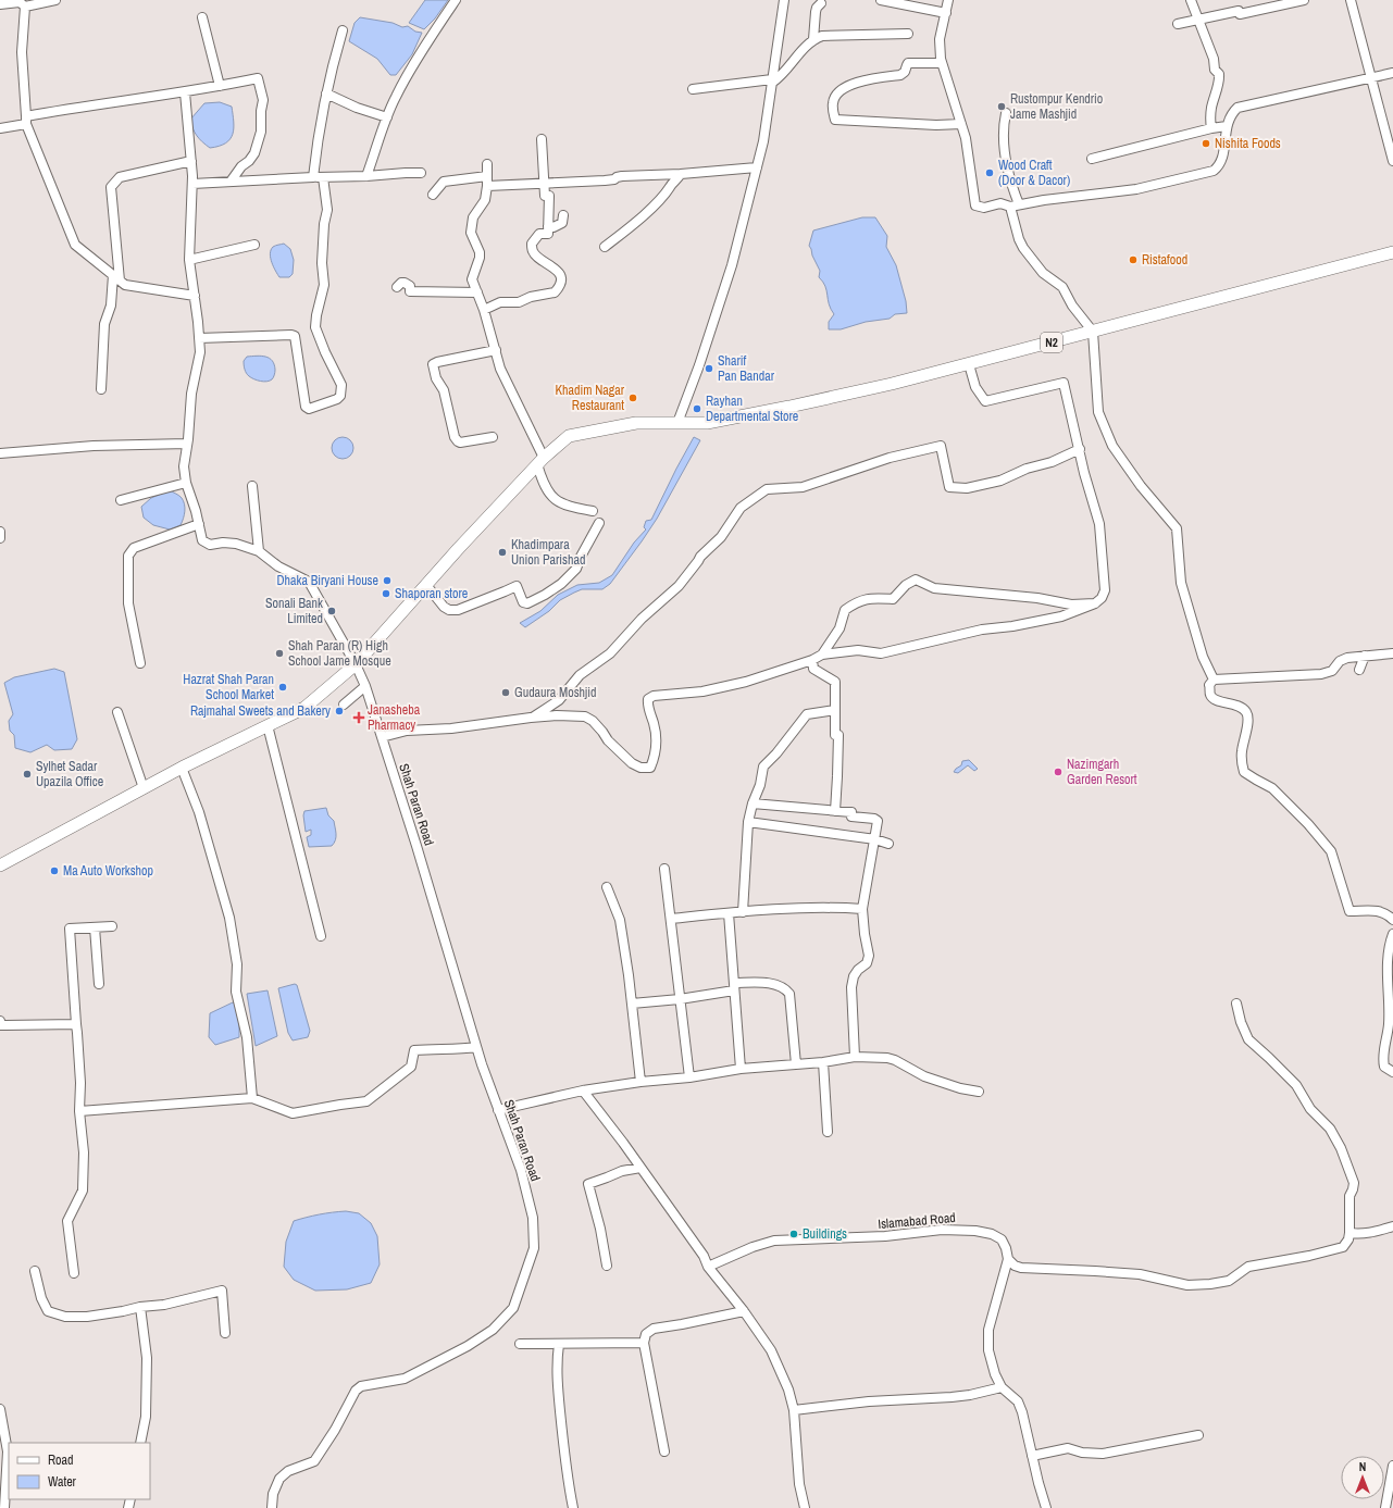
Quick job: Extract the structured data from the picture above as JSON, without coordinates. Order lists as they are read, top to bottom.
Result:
{
  "streets": {
    "highway": ["N2"],
    "street": ["Shah Paran Road", "Islamabad Road"]
  },
  "crossings": [
    ["N2", "Shah Paran Road"]
  ],
  "places": {
    "other": [
      "Rustompur Kendrio Jame Mashjid",
      "Nishita Foods",
      "Wood Craft (Door & Dacor)",
      "Ristafood",
      "Sharif Pan Bandar",
      "Khadim Nagar Restaurant",
      "Rayhan Departmental Store",
      "Khadimpara Union Parishad",
      "Dhaka Biryani House",
      "Shaporan store",
      "Sonali Bank Limited",
      "Shah Paran (R) High School Jame Mosque",
      "Hazrat Shah Paran School Market",
      "Gudaura Moshjid",
      "Rajmahal Sweets and Bakery",
      "Nazimgarh Garden Resort",
      "Sylhet Sadar Upazila Office",
      "Ma Auto Workshop",
      "Buildings"
    ],
    "health": ["Janasheba Pharmacy"]
  },
  "legend": ["Road", "Water"],
  "north": "top"
}
